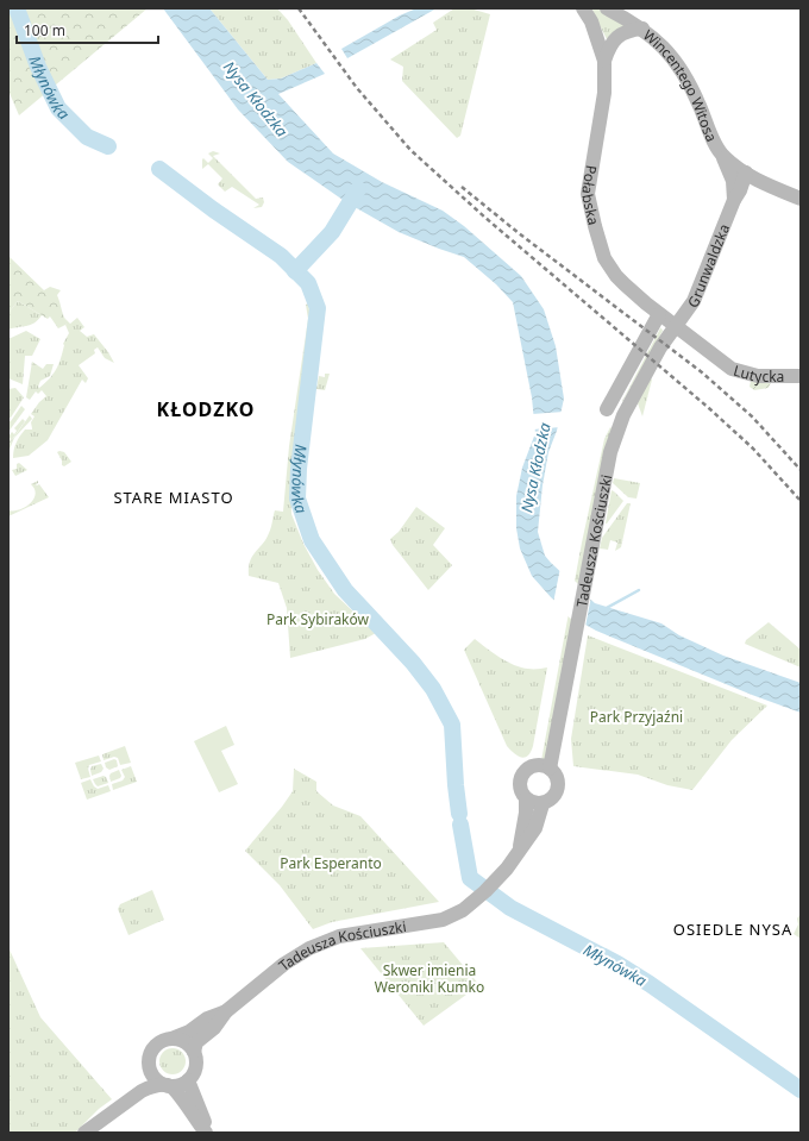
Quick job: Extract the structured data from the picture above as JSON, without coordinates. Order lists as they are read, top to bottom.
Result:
{
  "streets": {
    "street": [
      "Wincentego Witosa",
      "Połabska",
      "Grunwaldzka",
      "Lutycka",
      "Tadeusza Kościuszki"
    ]
  },
  "crossings": [
    ["Wincentego Witosa", "Grunwaldzka"],
    ["Połabska", "Grunwaldzka"],
    ["Połabska", "Lutycka"],
    ["Połabska", "Tadeusza Kościuszki"],
    ["Grunwaldzka", "Lutycka"],
    ["Grunwaldzka", "Tadeusza Kościuszki"],
    ["Lutycka", "Tadeusza Kościuszki"]
  ],
  "districts": ["KŁODZKO", "STARE MIASTO", "OSIEDLE NYSA"],
  "water": ["Młynówka", "Nysa Kłodzka"],
  "parks": [
    "Park Sybiraków",
    "Park Przyjaźni",
    "Park Esperanto",
    "Skwer imienia Weroniki Kumko"
  ],
  "scale_bar": "100 m"
}
